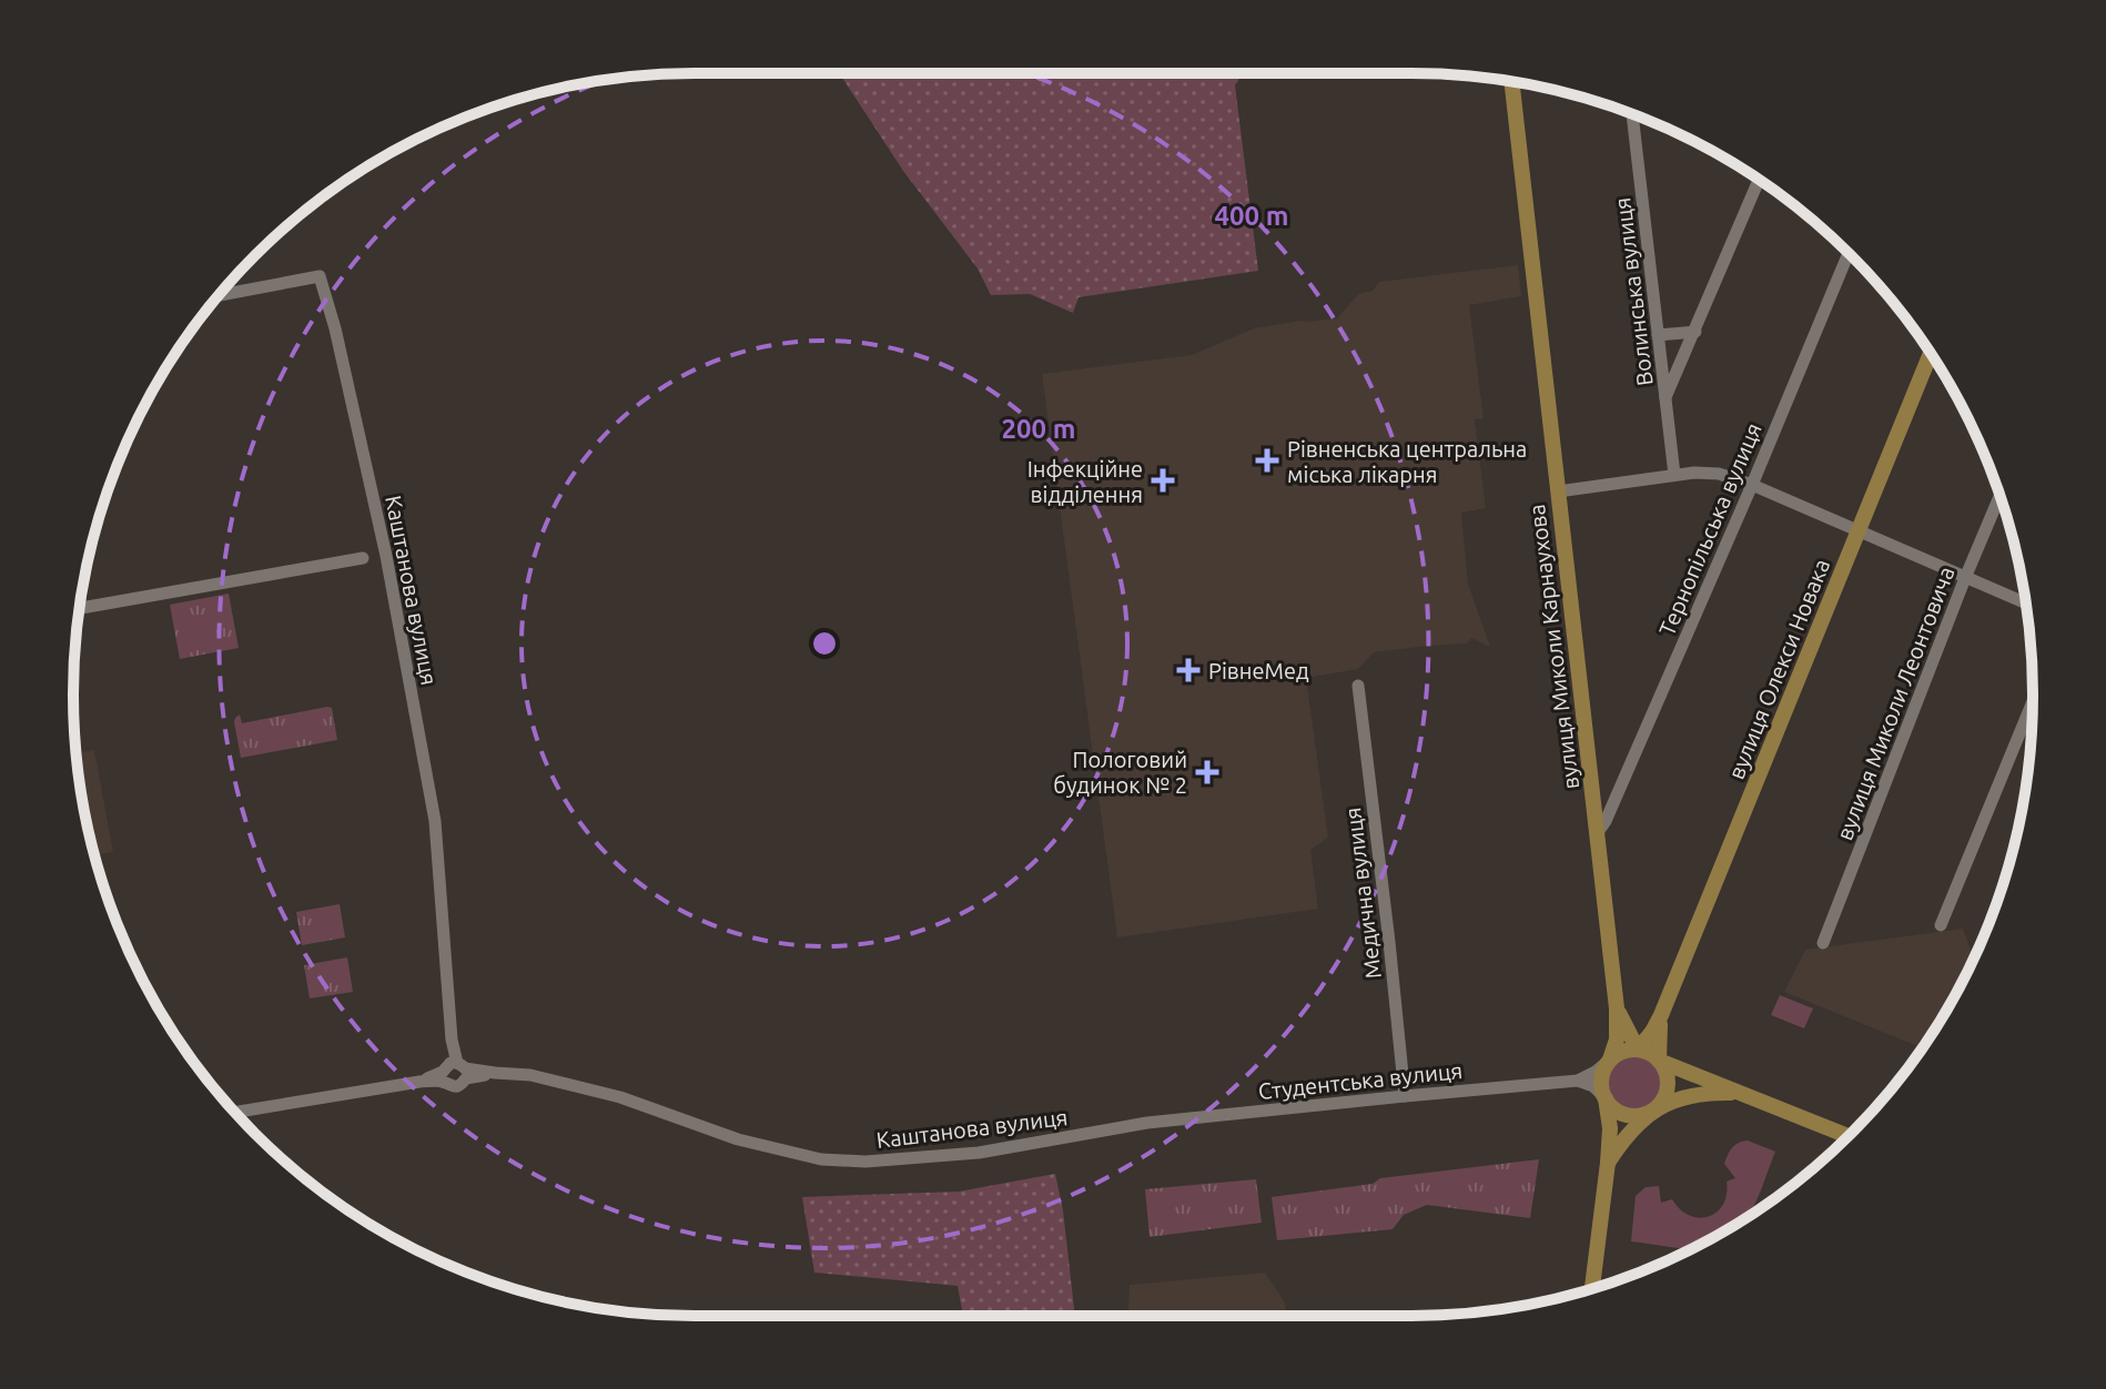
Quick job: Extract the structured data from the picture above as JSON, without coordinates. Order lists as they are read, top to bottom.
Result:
{
  "streets": {
    "main road": ["вулиця Миколи Карнаухова", "вулиця Олекси Новака"],
    "street": [
      "Волинська вулиця",
      "Тернопільська вулиця",
      "Каштанова вулиця",
      "вулиця Миколи Леонтовича",
      "Медична вулиця",
      "Студентська вулиця"
    ]
  },
  "crossings": [
    ["Тернопільська вулиця", "вулиця Миколи Карнаухова"],
    ["Каштанова вулиця", "Студентська вулиця"],
    ["вулиця Миколи Карнаухова", "вулиця Олекси Новака"],
    ["Медична вулиця", "Студентська вулиця"]
  ],
  "places": {
    "health": [
      "Рівненська центральна міська лікарня",
      "Інфекційне відділення",
      "РівнеМед",
      "Пологовий будинок № 2"
    ]
  },
  "rings": ["400 m", "200 m"]
}
